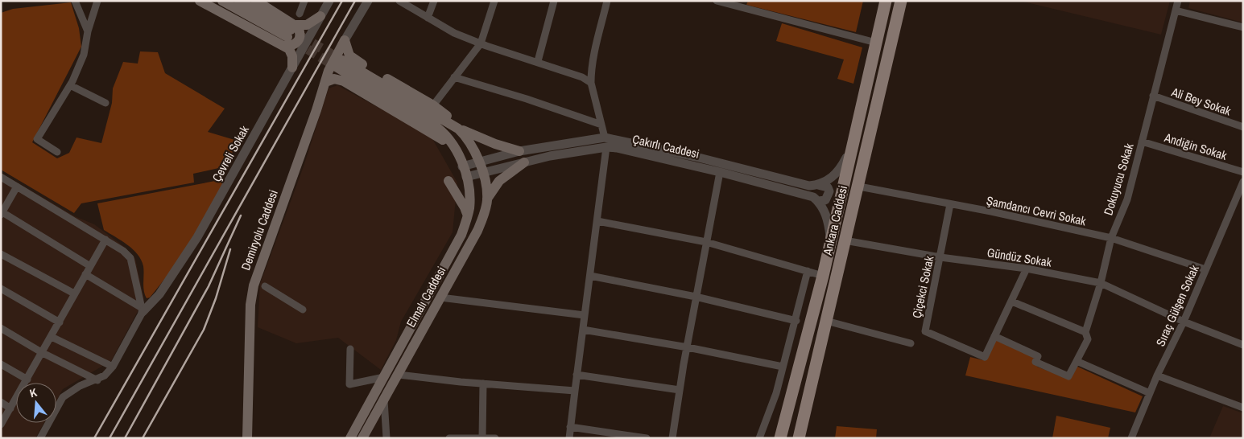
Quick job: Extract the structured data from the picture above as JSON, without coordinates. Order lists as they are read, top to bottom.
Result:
{
  "streets": {
    "main road": ["Ankara Caddesi", "Demiryolu Caddesi", "Elmalı Caddesi"],
    "street": [
      "Ali Bey Sokak",
      "Çakırlı Caddesi",
      "Andiğin Sokak",
      "Çevreli Sokak",
      "Dokuyucu Sokak",
      "Şamdancı Cevri Sokak",
      "Gündüz Sokak",
      "Çiçekci Sokak",
      "Sıraç Gülşen Sokak"
    ]
  },
  "crossings": [
    ["Ali Bey Sokak", "Dokuyucu Sokak"],
    ["Çakırlı Caddesi", "Elmalı Caddesi"],
    ["Andiğin Sokak", "Dokuyucu Sokak"],
    ["Dokuyucu Sokak", "Şamdancı Cevri Sokak"],
    ["Dokuyucu Sokak", "Gündüz Sokak"],
    ["Dokuyucu Sokak", "Çiçekci Sokak"],
    ["Şamdancı Cevri Sokak", "Ankara Caddesi"],
    ["Şamdancı Cevri Sokak", "Çiçekci Sokak"],
    ["Şamdancı Cevri Sokak", "Sıraç Gülşen Sokak"],
    ["Ankara Caddesi", "Gündüz Sokak"],
    ["Gündüz Sokak", "Çiçekci Sokak"],
    ["Gündüz Sokak", "Sıraç Gülşen Sokak"]
  ],
  "north": "top"
}
